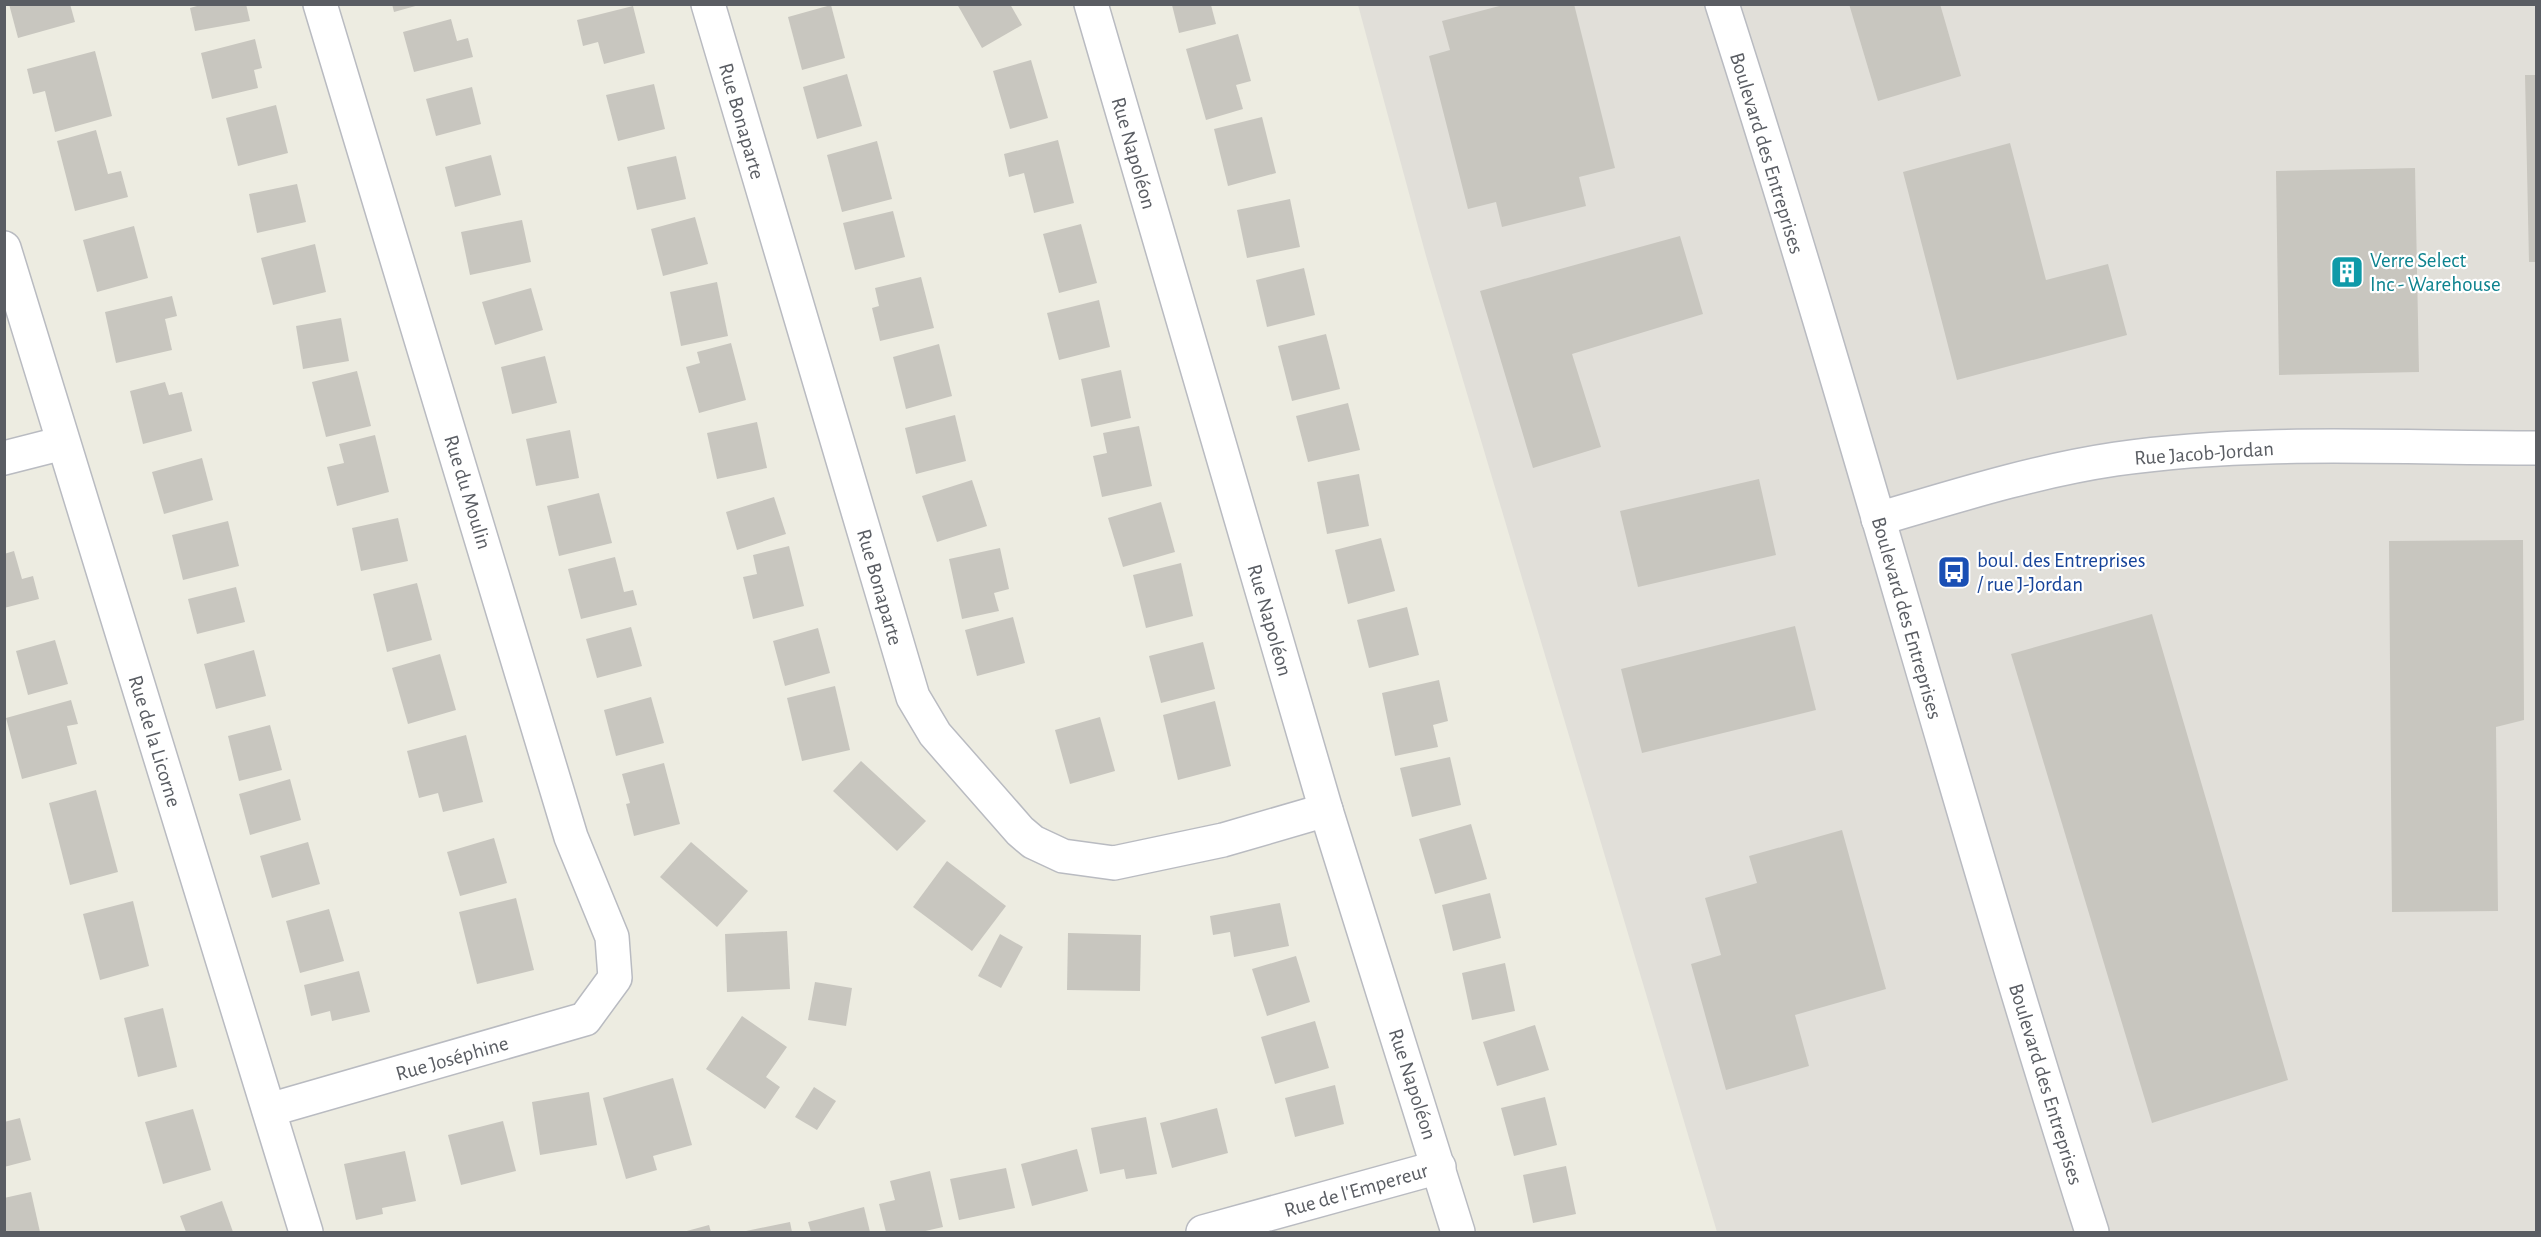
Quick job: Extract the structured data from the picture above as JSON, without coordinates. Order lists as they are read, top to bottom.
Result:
{
  "streets": {
    "street": [
      "Rue Bonaparte",
      "Rue Napoléon",
      "Boulevard des Entreprises",
      "Rue Jacob-Jordan",
      "Rue du Moulin",
      "Rue de la Licorne",
      "Rue Joséphine",
      "Rue de l'Empereur"
    ]
  },
  "crossings": [
    ["Rue Bonaparte", "Rue Napoléon"],
    ["Rue Napoléon", "Rue de l'Empereur"],
    ["Boulevard des Entreprises", "Rue Jacob-Jordan"],
    ["Rue du Moulin", "Rue Joséphine"],
    ["Rue de la Licorne", "Rue Joséphine"]
  ],
  "places": {
    "building": ["Verre Select Inc - Warehouse"],
    "bus stop": ["boul. des Entreprises / rue J-Jordan"]
  }
}
